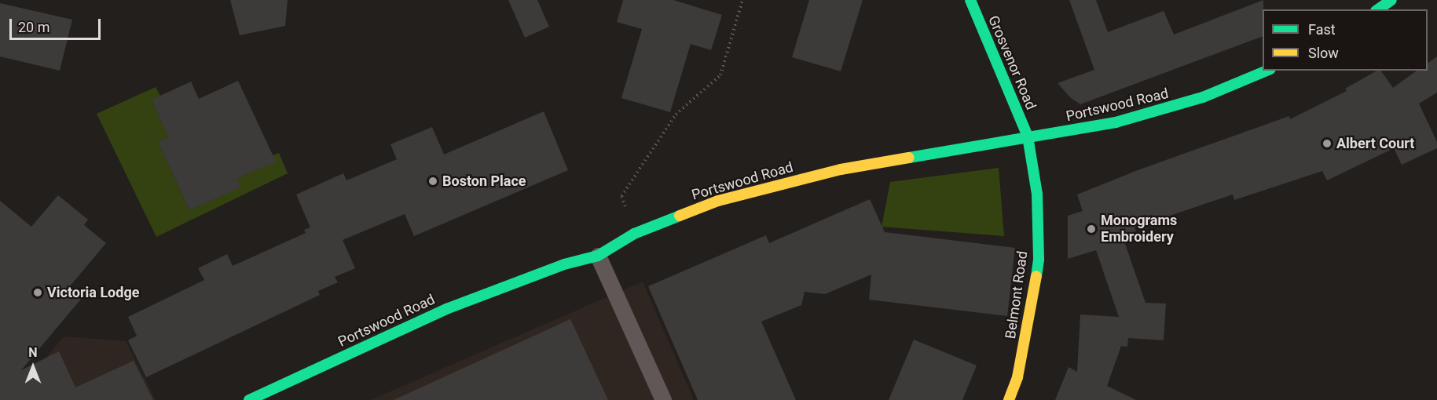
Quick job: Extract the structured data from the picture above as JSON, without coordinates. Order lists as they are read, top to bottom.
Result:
{
  "streets": {
    "street": ["Grosvenor Road", "Portswood Road", "Belmont Road"]
  },
  "crossings": [
    ["Grosvenor Road", "Portswood Road"],
    ["Grosvenor Road", "Belmont Road"],
    ["Portswood Road", "Belmont Road"]
  ],
  "places": [
    "Albert Court",
    "Boston Place",
    "Monograms Embroidery",
    "Victoria Lodge"
  ],
  "legend": ["Fast", "Slow"],
  "scale_bar": "20 m",
  "north": "top"
}
